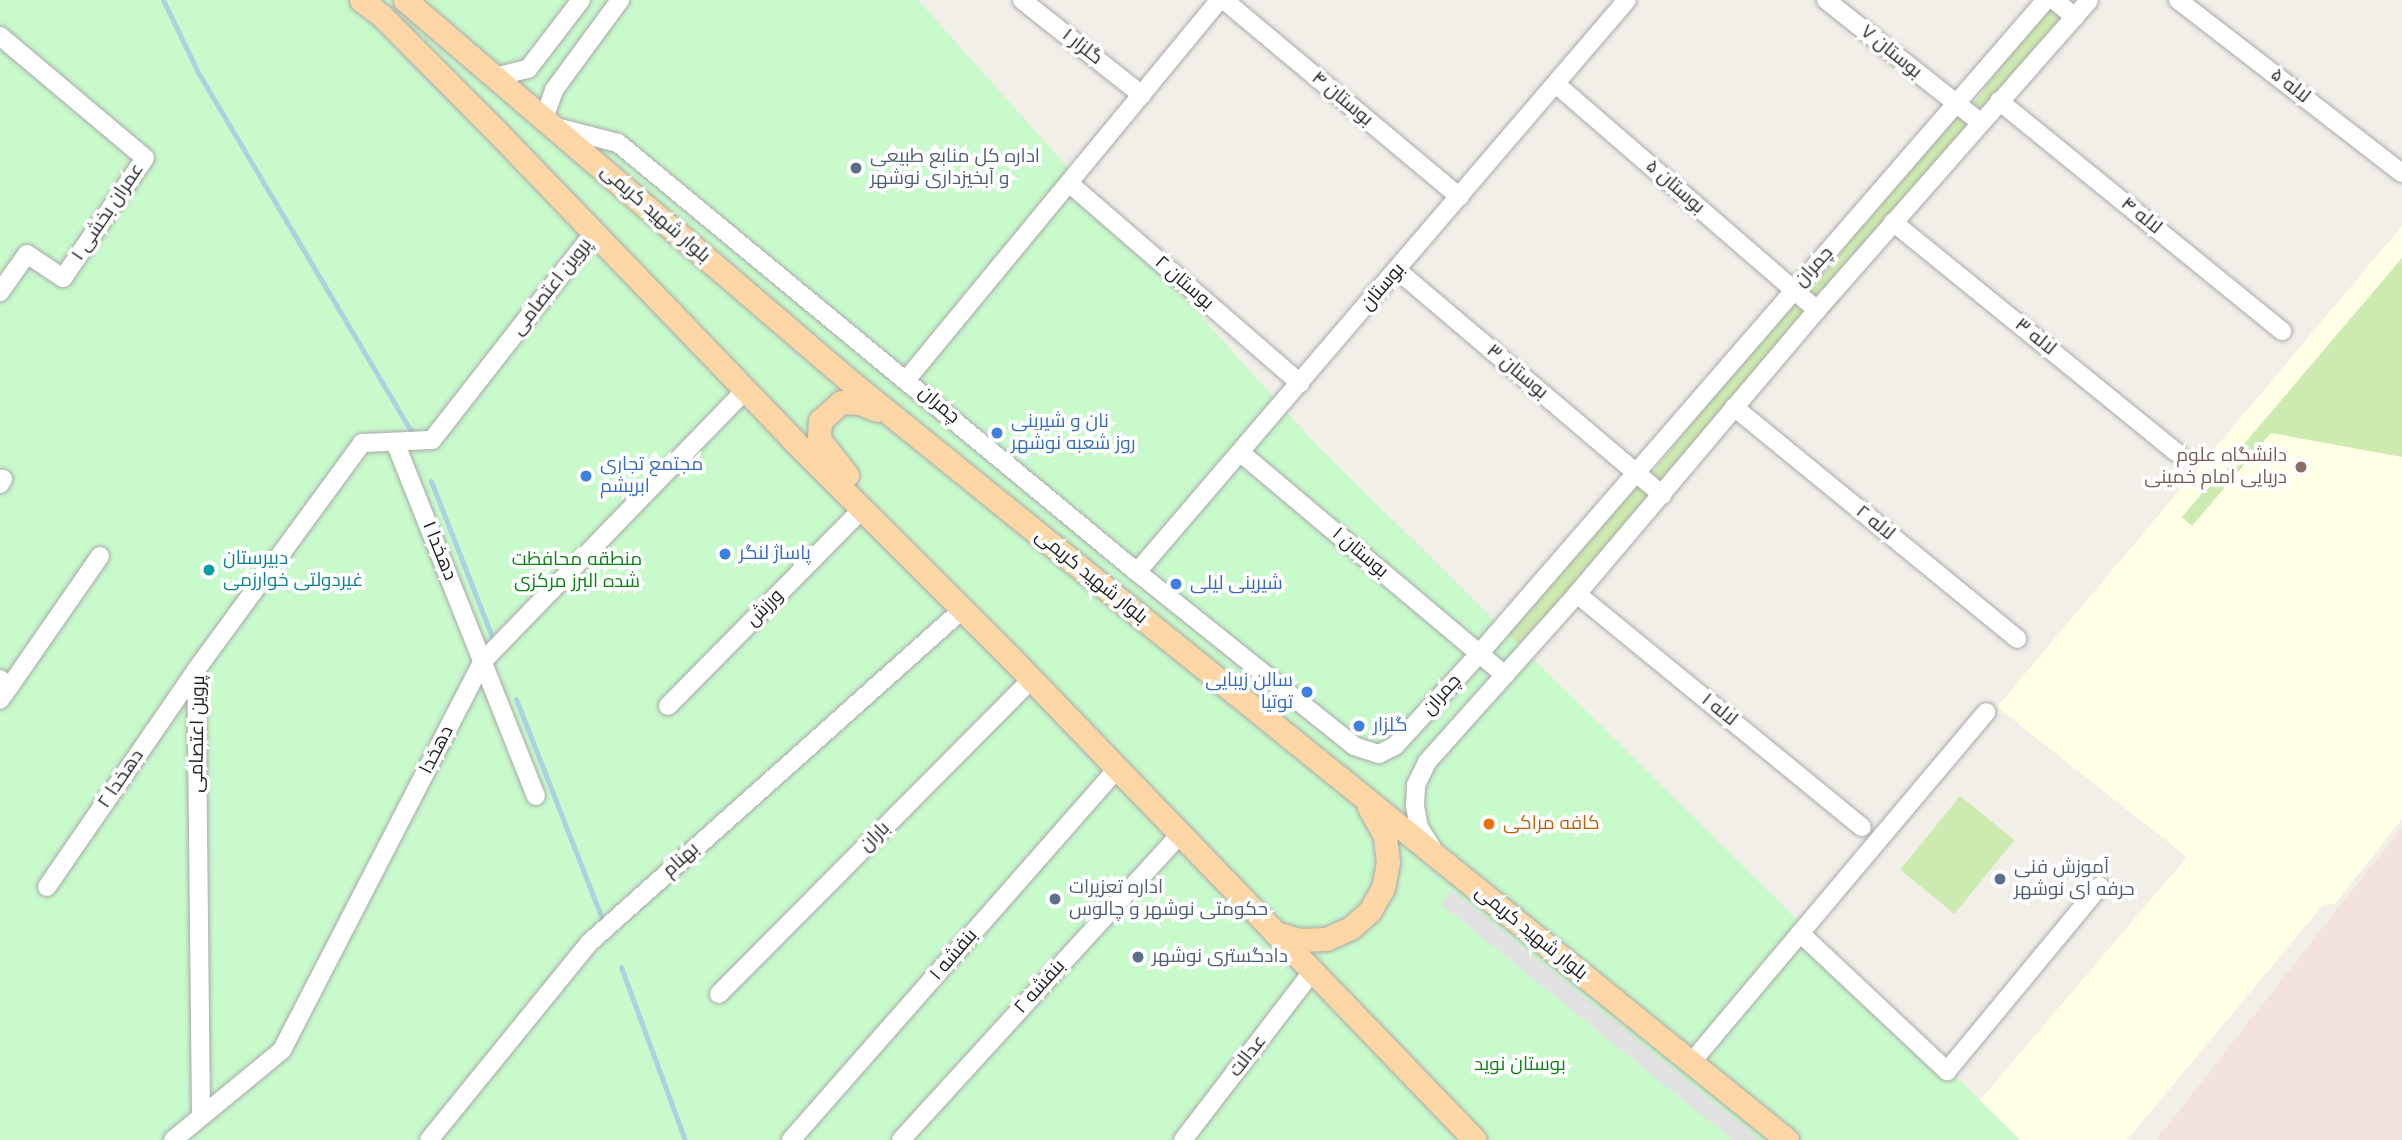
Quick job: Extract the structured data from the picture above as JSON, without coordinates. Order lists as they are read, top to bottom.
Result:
{
  "streets": {
    "main road": ["بلوار شهید کریمی"],
    "street": [
      "گلزار ۱",
      "بوستان ۷",
      "لاله ۵",
      "بوستان ۴",
      "بوستان ۵",
      "عمران بخشی ۱",
      "لاله ۴",
      "چمران",
      "بوستان ۲",
      "پروین اعتصامی",
      "بوستان",
      "لاله ۳",
      "بوستان ۳",
      "لاله ۲",
      "دهخدا ۱",
      "بوستان ۱",
      "ورزش",
      "لاله ۱",
      "دهخدا",
      "دهخدا ۲",
      "باران",
      "بهنام",
      "بنفشه ۱",
      "بنفشه ۲",
      "عدالت"
    ]
  },
  "crossings": [
    ["بوستان ۷", "چمران"],
    ["بوستان ۴", "بوستان"],
    ["بوستان ۵", "چمران"],
    ["بوستان ۵", "بوستان"],
    ["بلوار شهید کریمی", "چمران"],
    ["لاله ۴", "چمران"],
    ["چمران", "بوستان"],
    ["چمران", "لاله ۳"],
    ["چمران", "بوستان ۳"],
    ["چمران", "لاله ۲"],
    ["چمران", "بوستان ۱"],
    ["چمران", "لاله ۱"],
    ["بوستان ۲", "بوستان"],
    ["پروین اعتصامی", "دهخدا ۱"],
    ["پروین اعتصامی", "دهخدا"],
    ["پروین اعتصامی", "دهخدا ۲"],
    ["بوستان", "بوستان ۳"],
    ["بوستان", "بوستان ۱"],
    ["دهخدا ۱", "دهخدا"]
  ],
  "parks": ["منطقه محافظت شده البرز مرکزی", "بوستان نوید"],
  "places": [
    "اداره كل منابع طبيعی و آبخيزداری نوشهر",
    "نان و شیرینی روز شعبه نوشهر",
    "دانشگاه علوم دریایی امام خمینی",
    "مجتمع تجاری ابریشم",
    "پاساژ لنگر",
    "دبیرستان غیردولتی خوارزمی",
    "شیرینی لیلی",
    "سالن زیبایی توتیا",
    "گلزار",
    "کافه مراکی",
    "آموزش فنی حرفه ای نوشهر",
    "اداره تعزیرات حکومتی نوشهر و چالوس",
    "دادگستری نوشهر"
  ]
}
